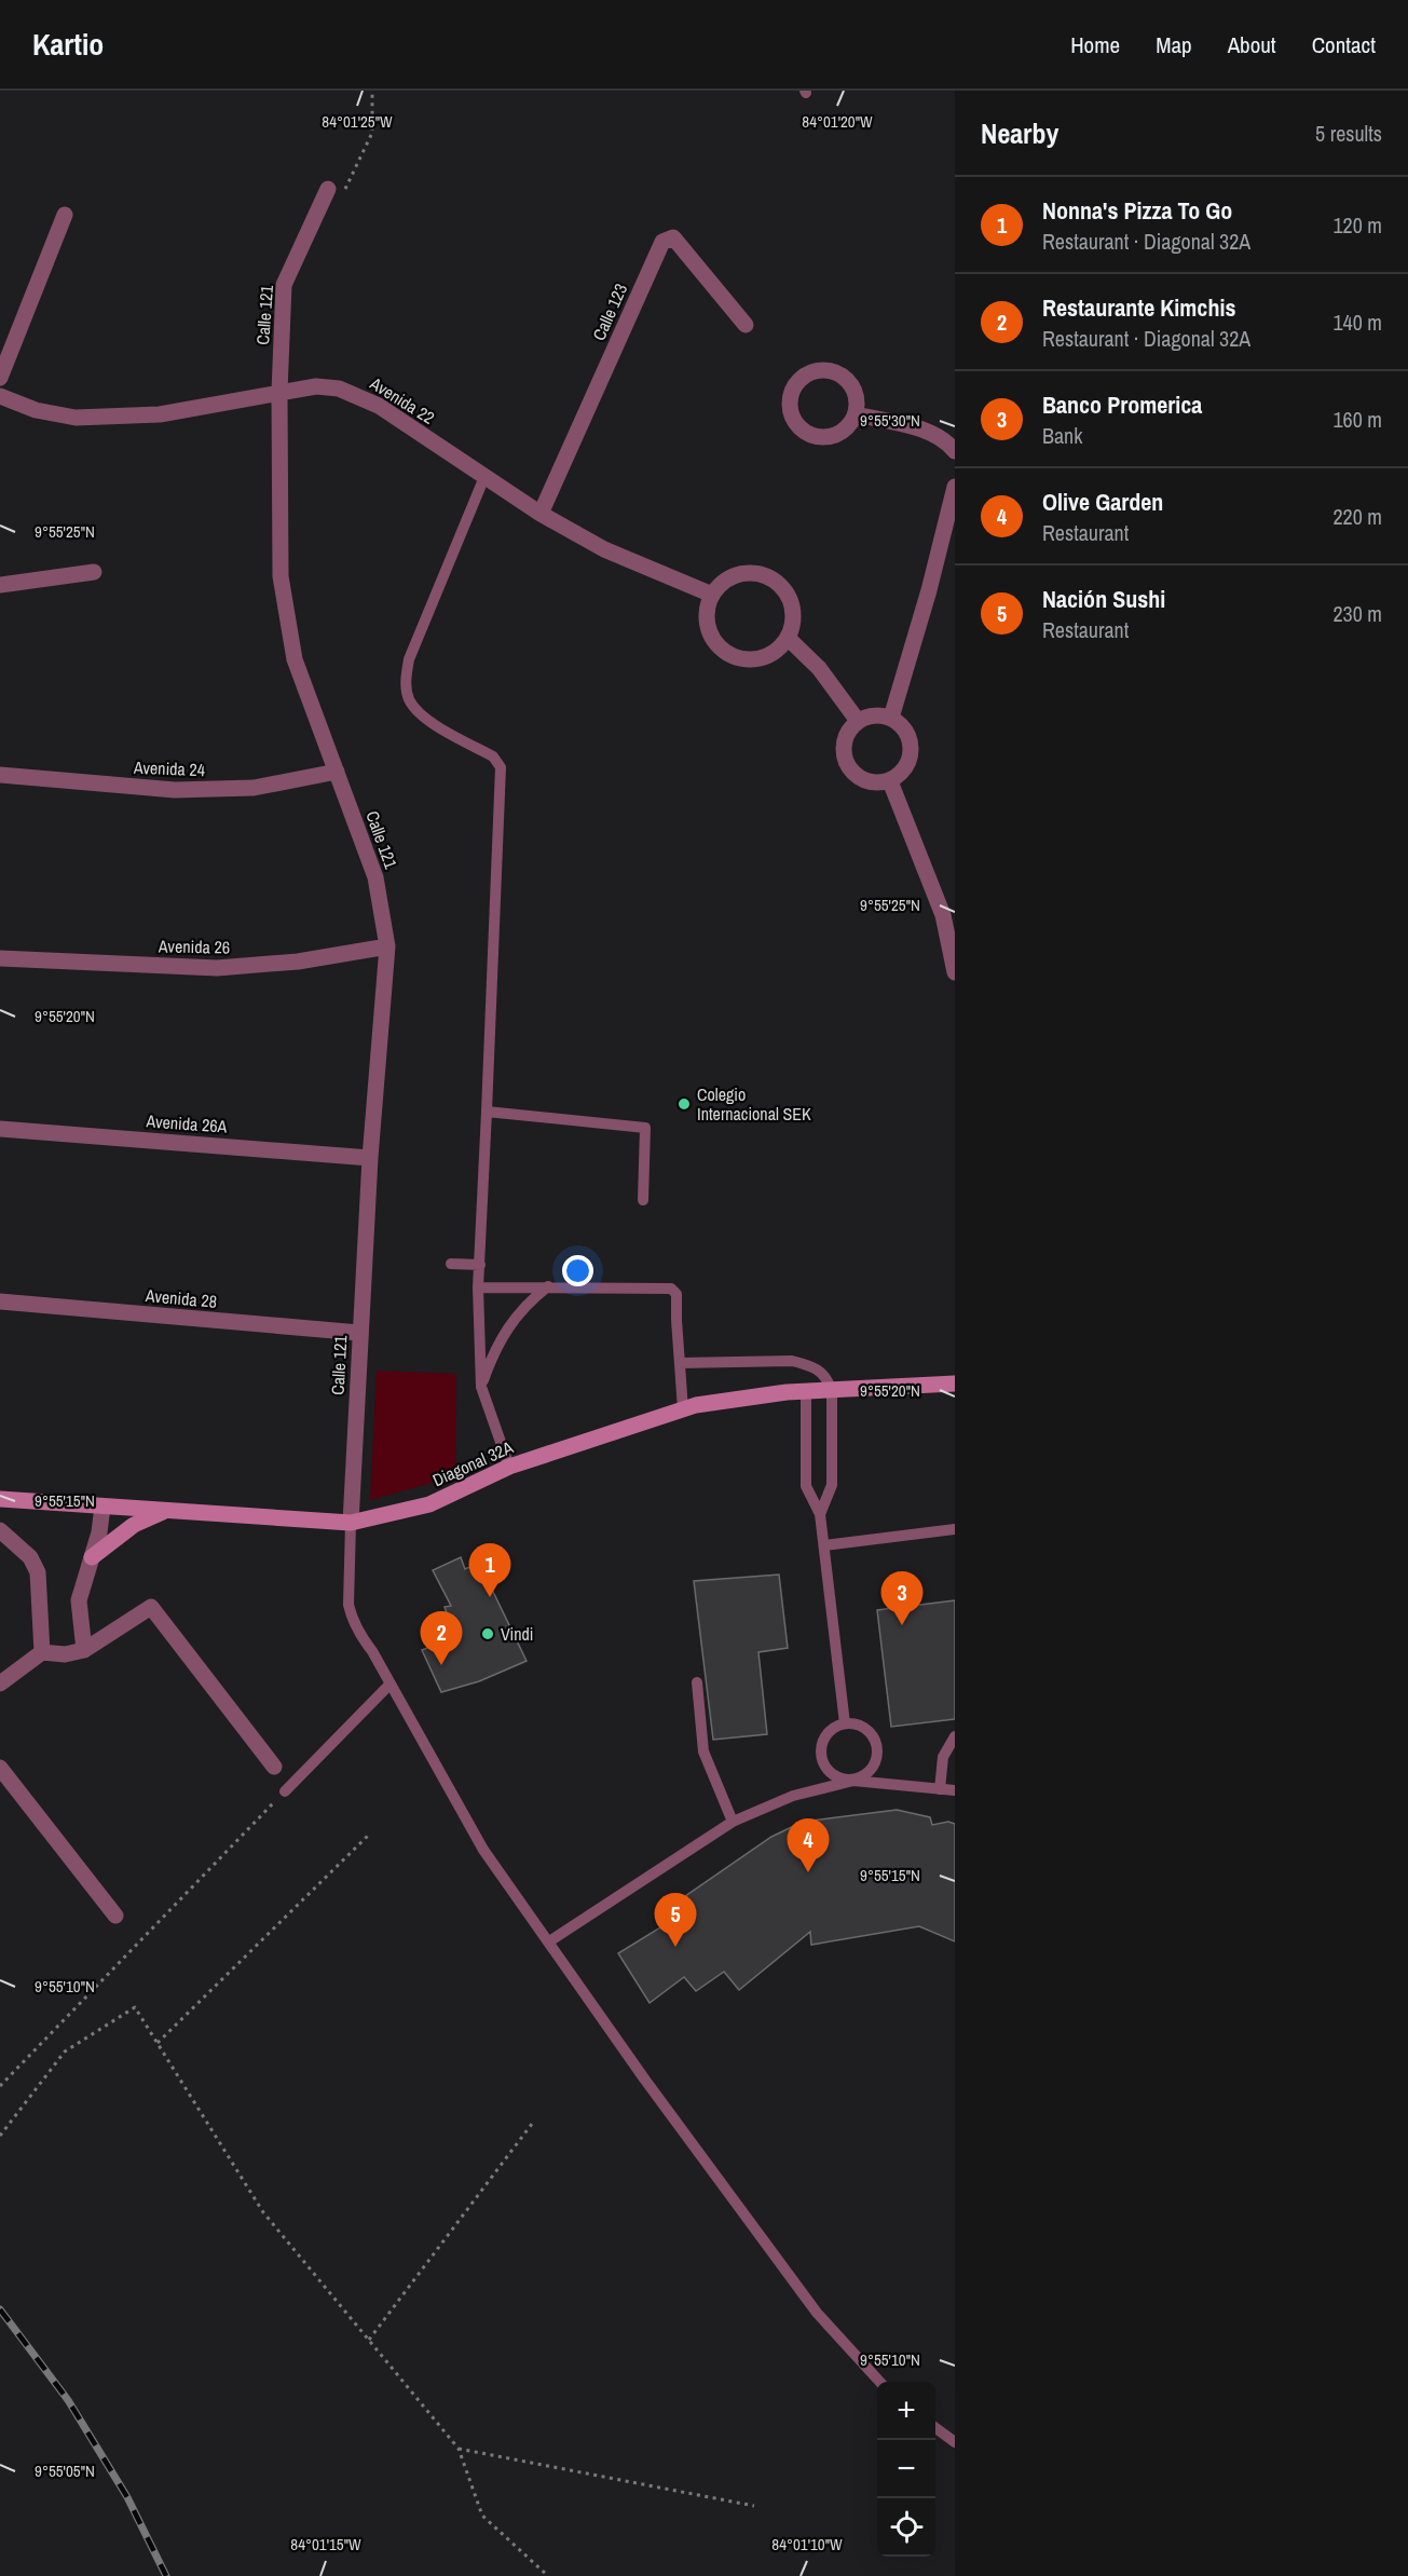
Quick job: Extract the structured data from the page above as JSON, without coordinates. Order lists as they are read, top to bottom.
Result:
{
  "streets": {
    "street": [
      "Calle 123",
      "Calle 121",
      "Avenida 22",
      "Avenida 24",
      "Avenida 26",
      "Avenida 26A",
      "Avenida 28",
      "Diagonal 32A"
    ]
  },
  "crossings": [
    ["Calle 123", "Avenida 22"],
    ["Calle 121", "Avenida 22"],
    ["Calle 121", "Avenida 24"],
    ["Calle 121", "Avenida 26"],
    ["Calle 121", "Avenida 26A"],
    ["Calle 121", "Avenida 28"],
    ["Calle 121", "Diagonal 32A"]
  ],
  "places": ["Colegio Internacional SEK", "Vindi"],
  "page": {
    "header": "Kartio",
    "nav": [
      "Home",
      "Map",
      "About",
      "Contact"
    ],
    "heading": ["Nearby", "5 results"],
    "list": [
      {
        "mark": "1",
        "name": "Nonna's Pizza To Go",
        "note": "Restaurant · Diagonal 32A",
        "value": "120 m"
      },
      {
        "mark": "2",
        "name": "Restaurante Kimchis",
        "note": "Restaurant · Diagonal 32A",
        "value": "140 m"
      },
      {
        "mark": "3",
        "name": "Banco Promerica",
        "note": "Bank",
        "value": "160 m"
      },
      {
        "mark": "4",
        "name": "Olive Garden",
        "note": "Restaurant",
        "value": "220 m"
      },
      {
        "mark": "5",
        "name": "Nación Sushi",
        "note": "Restaurant",
        "value": "230 m"
      }
    ],
    "pins": [
      "1",
      "3",
      "2",
      "4",
      "5"
    ],
    "map_buttons": ["+", "−"]
  },
  "coordinates": [
    "84°01'20\"W",
    "84°01'25\"W",
    "9°55'30\"N",
    "9°55'25\"N",
    "9°55'20\"N",
    "9°55'15\"N",
    "9°55'10\"N",
    "9°55'05\"N",
    "84°01'15\"W",
    "84°01'10\"W"
  ]
}
